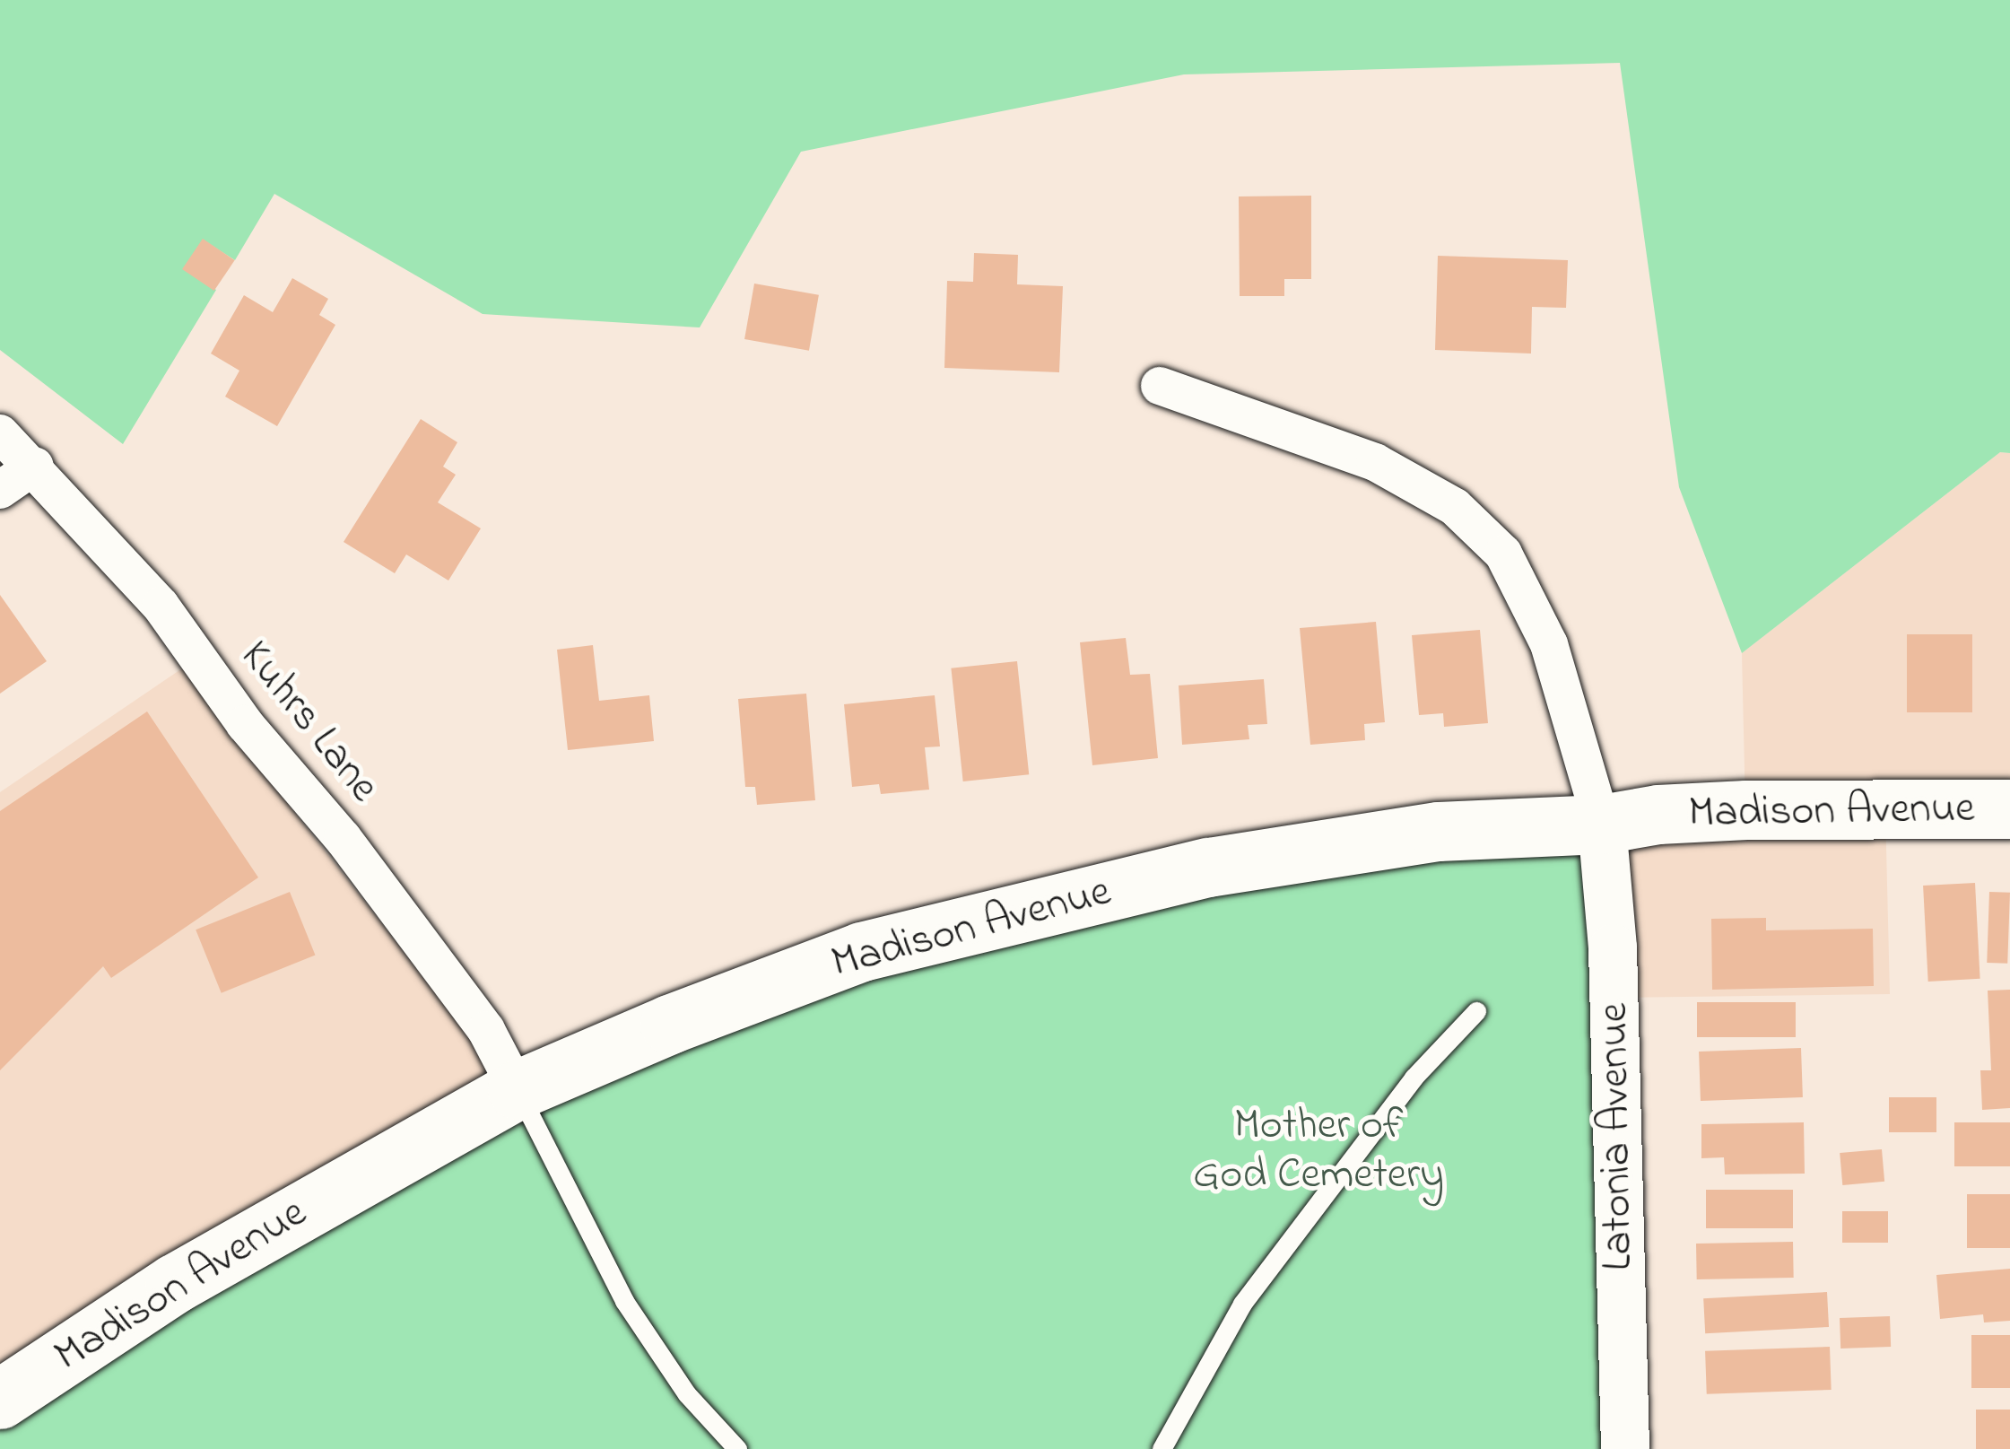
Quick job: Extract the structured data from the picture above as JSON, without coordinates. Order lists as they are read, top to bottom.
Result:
{
  "streets": {
    "main road": ["Madison Avenue"],
    "street": ["Kuhrs Lane", "Latonia Avenue"]
  },
  "crossings": [
    ["Kuhrs Lane", "Madison Avenue"],
    ["Madison Avenue", "Latonia Avenue"]
  ],
  "parks": ["Mother of God Cemetery"]
}
